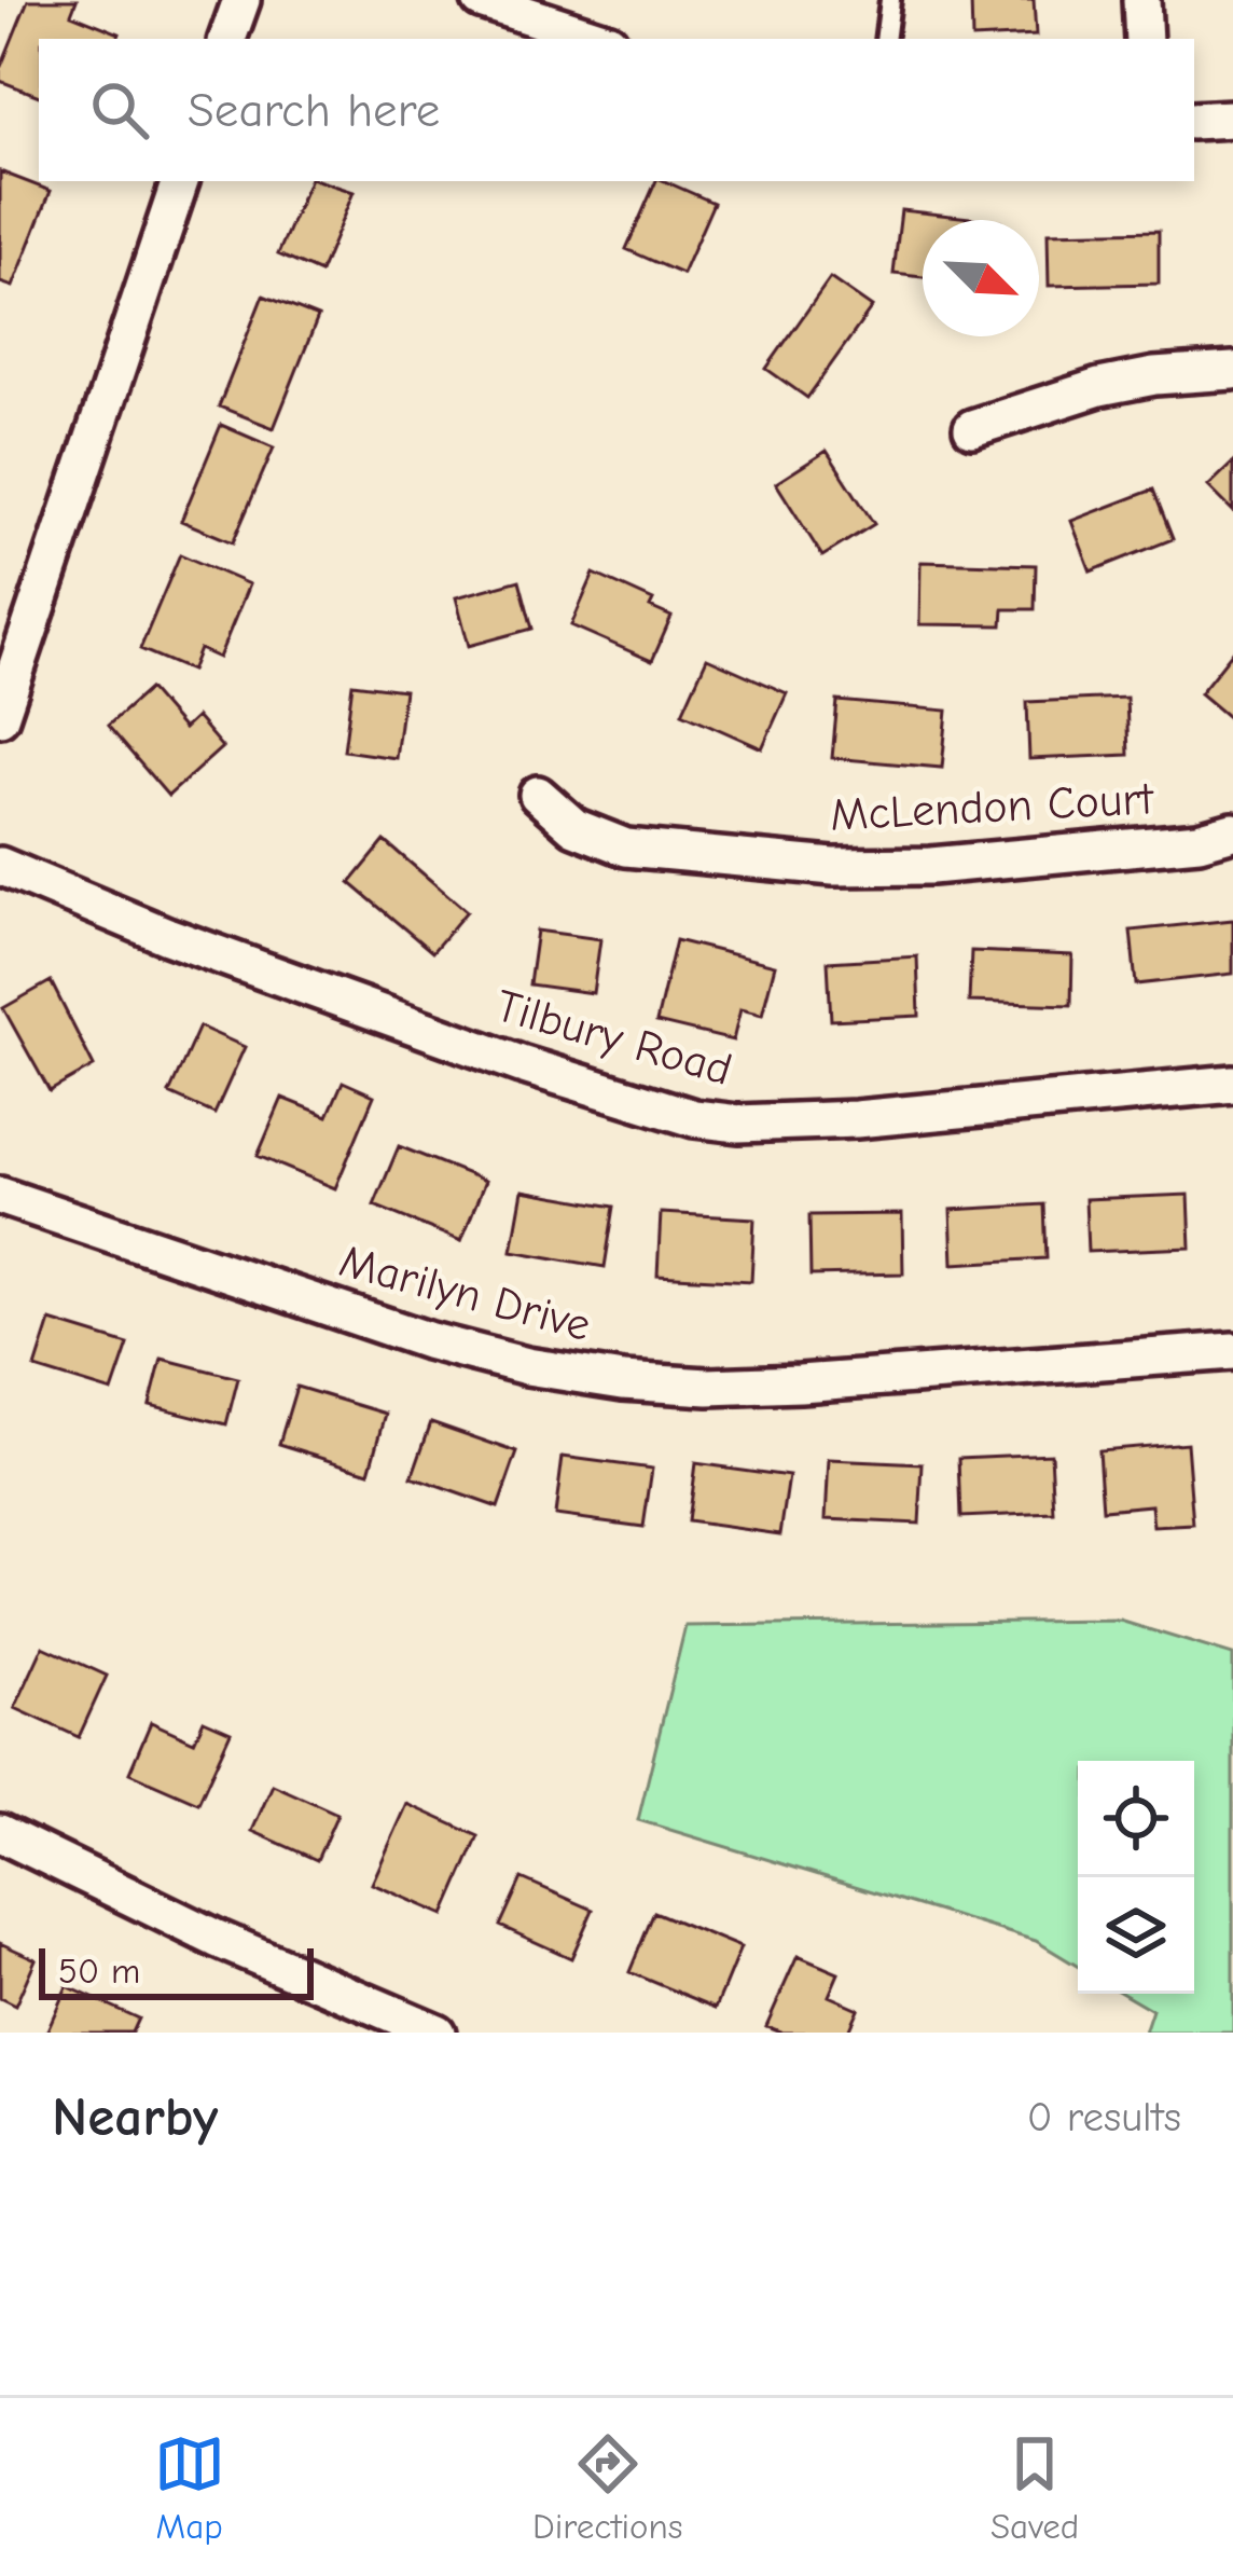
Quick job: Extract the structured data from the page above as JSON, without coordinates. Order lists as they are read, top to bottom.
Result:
{
  "streets": {
    "street": ["McLendon Court", "Tilbury Road", "Marilyn Drive"]
  },
  "scale_bar": "50 m",
  "north": "bottom right",
  "page": {
    "search": "Search here",
    "scale": "50 m",
    "heading": ["Nearby", "0 results"],
    "nav": ["Map", "Directions", "Saved"]
  }
}
